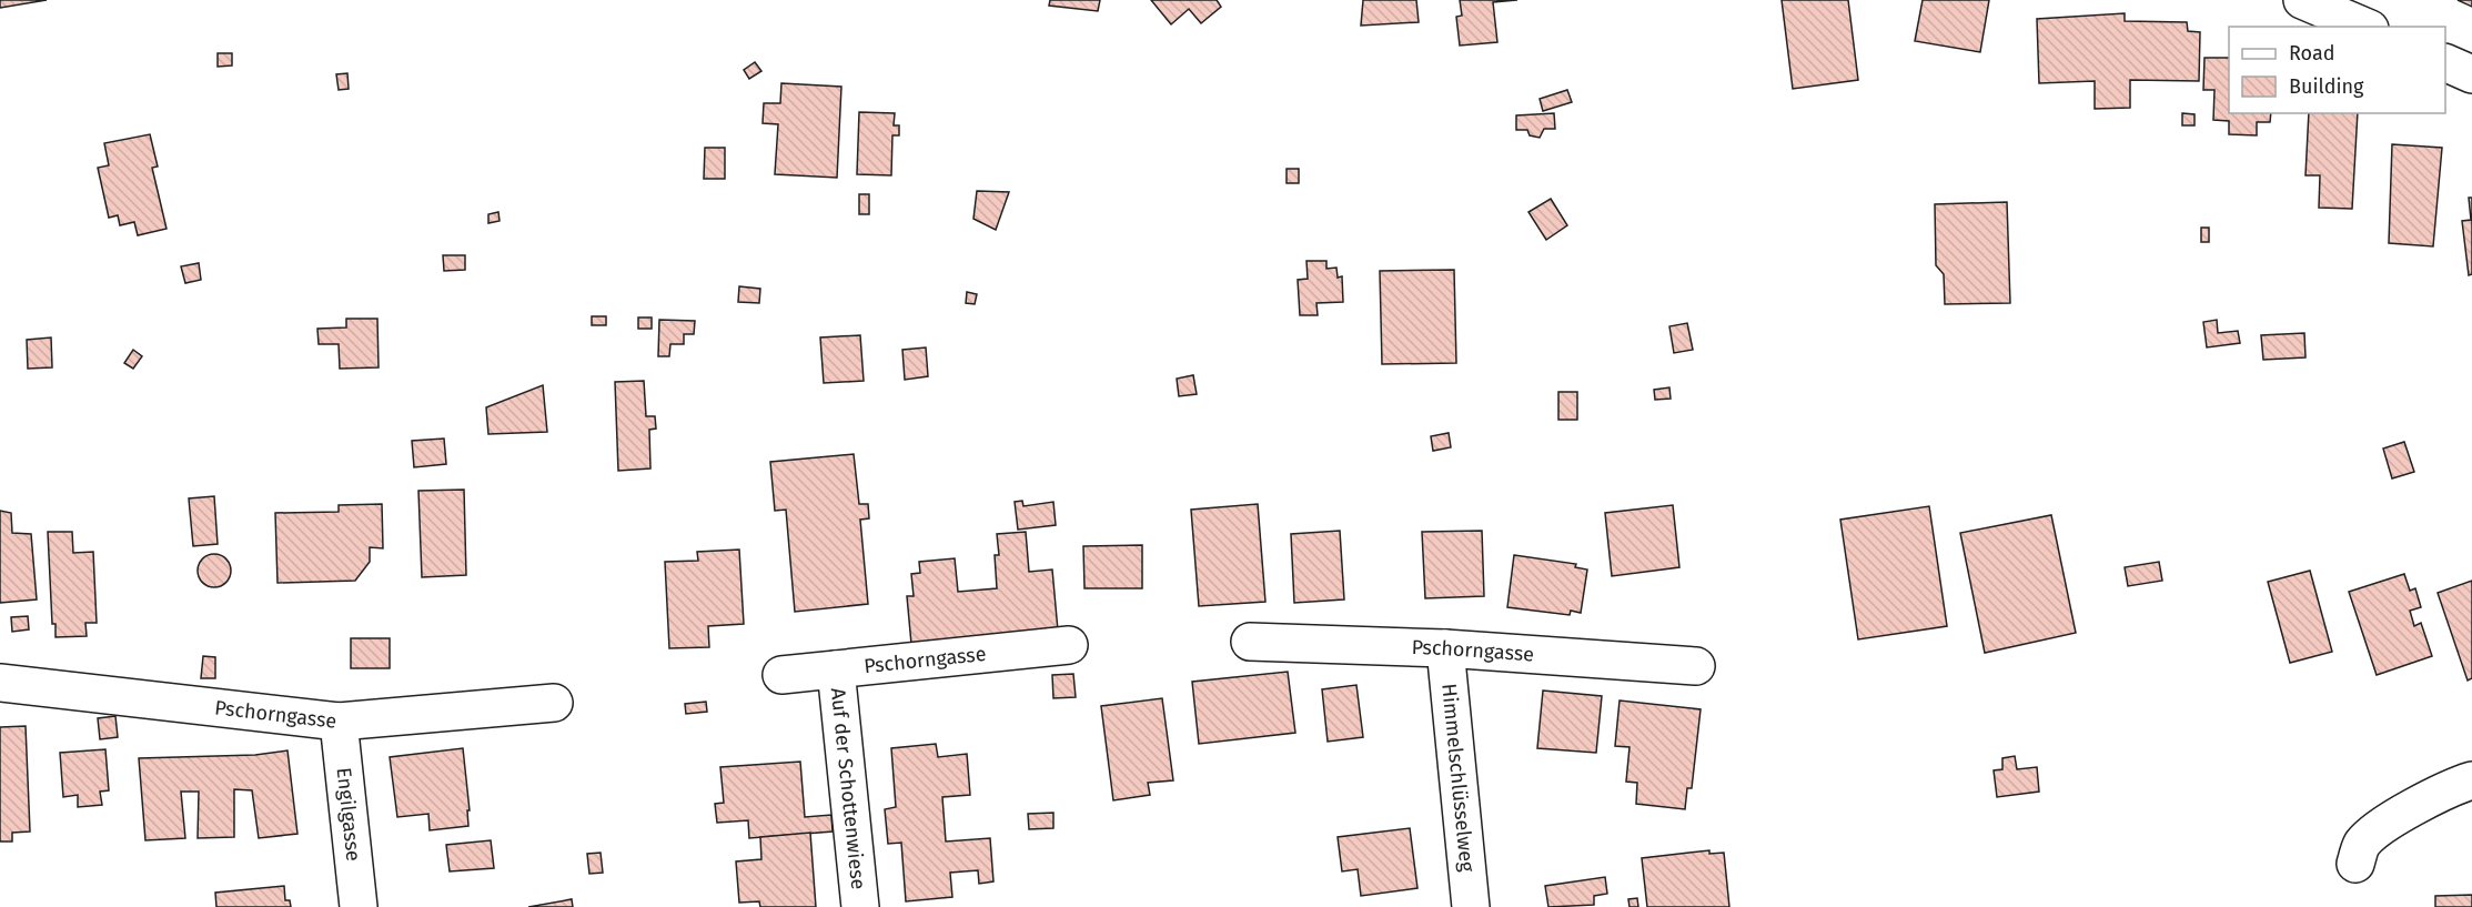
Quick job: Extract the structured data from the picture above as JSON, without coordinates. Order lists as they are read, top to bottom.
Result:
{
  "streets": {
    "street": [
      "Pschorngasse",
      "Himmelschlüsselweg",
      "Auf der Schottenwiese",
      "Engilgasse"
    ]
  },
  "crossings": [
    ["Pschorngasse", "Himmelschlüsselweg"],
    ["Pschorngasse", "Auf der Schottenwiese"],
    ["Pschorngasse", "Engilgasse"]
  ],
  "legend": ["Road", "Building"]
}
